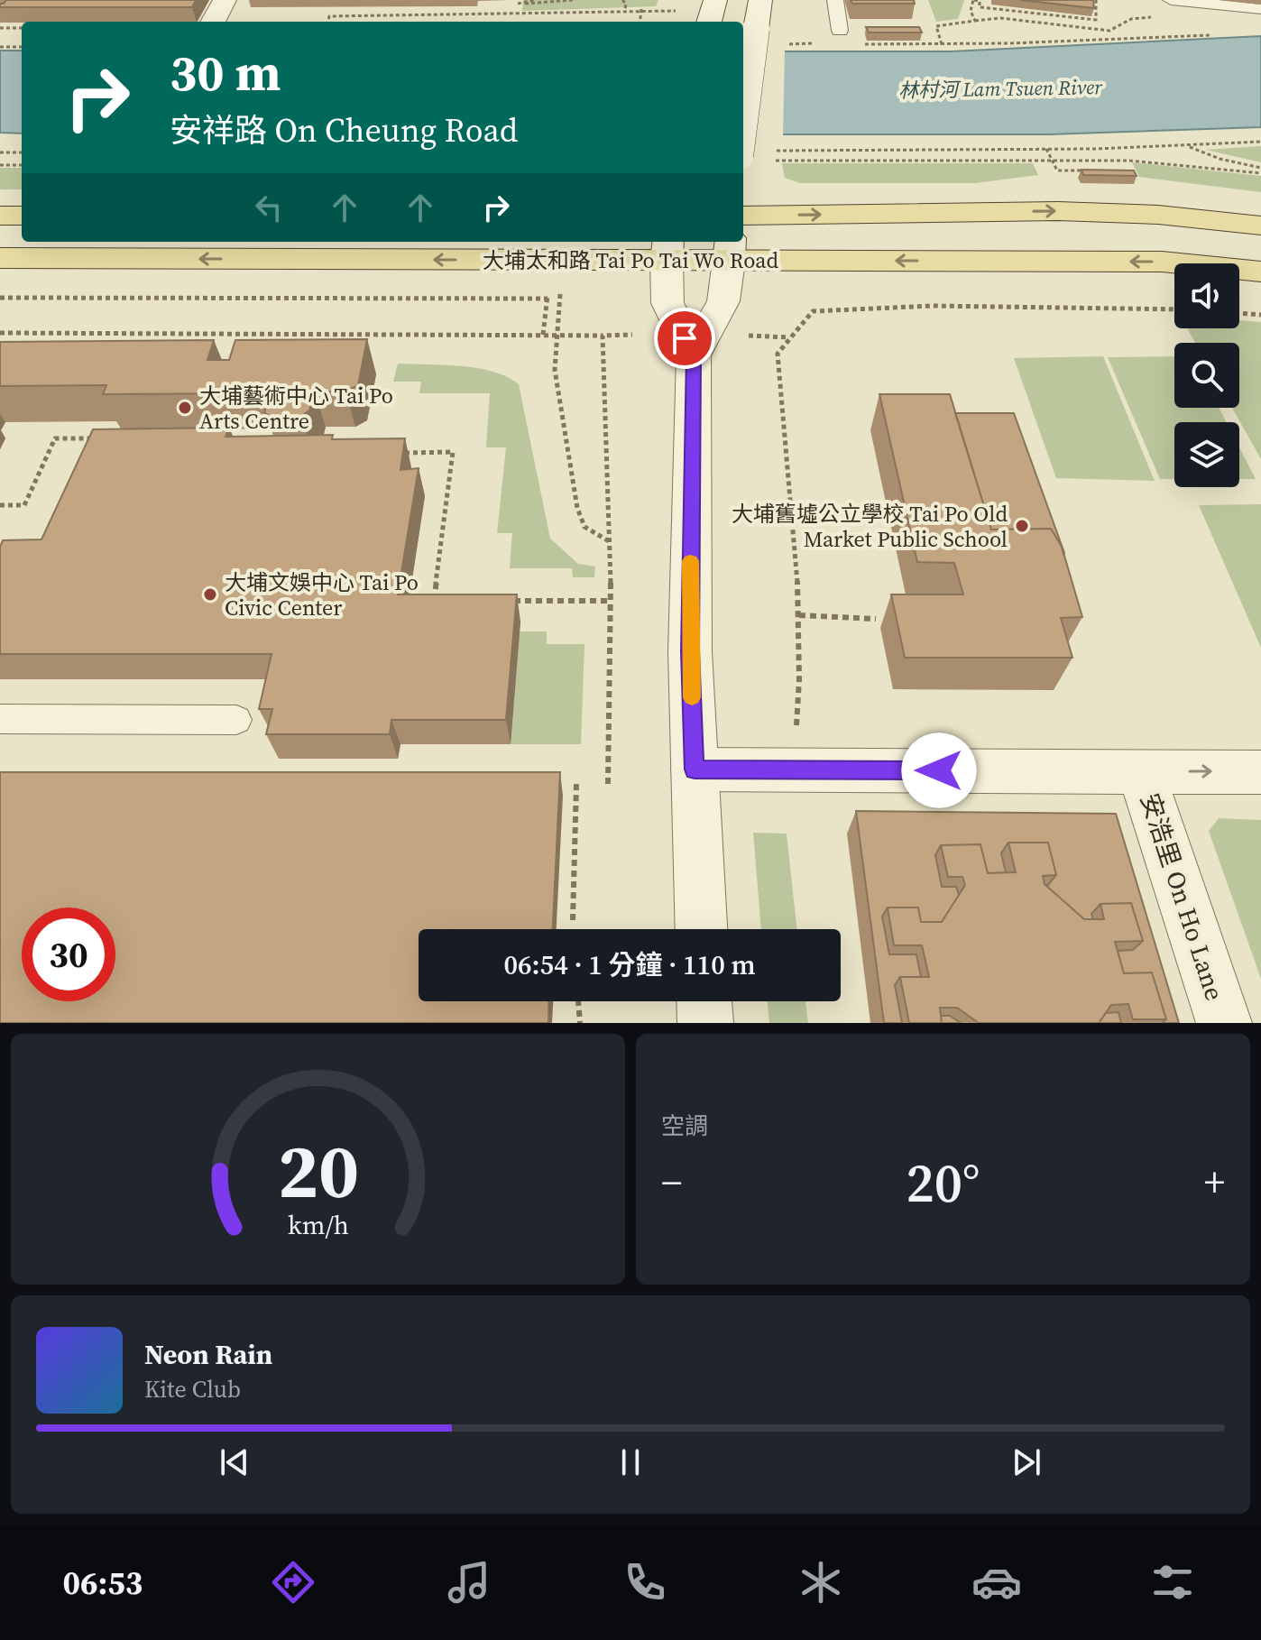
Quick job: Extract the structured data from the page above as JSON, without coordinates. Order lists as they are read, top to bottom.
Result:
{
  "streets": {
    "main road": ["大埔太和路 Tai Po Tai Wo Road"],
    "street": ["安浩里 On Ho Lane"]
  },
  "water": ["林村河 Lam Tsuen River"],
  "places": ["大埔藝術中心 Tai Po Arts Centre", "大埔舊墟公立學校 Tai Po Old Market Public School", "大埔文娛中心 Tai Po Civic Center"],
  "page": {
    "turn": ["30 m", "安祥路 On Cheung Road"],
    "limit": "30",
    "trip": "06:54 · 1 分鐘 · 110 m",
    "tile": "空調",
    "heat": ["−", "20°", "+"],
    "song": ["Neon Rain", "Kite Club"],
    "tabs": "06:53",
    "gauge": ["20", "km/h"]
  }
}
